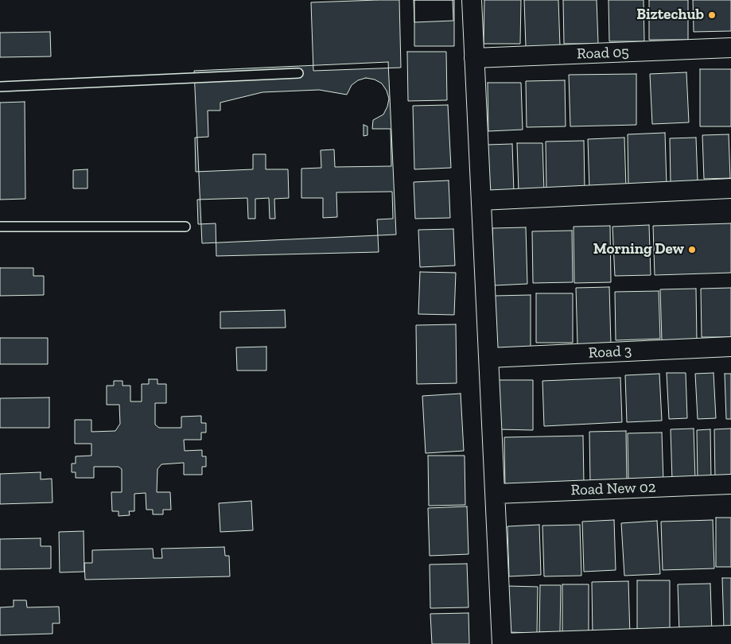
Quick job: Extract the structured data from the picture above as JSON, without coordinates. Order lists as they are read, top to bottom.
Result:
{
  "streets": {
    "street": ["Road 05", "Road 3", "Road New 02"]
  },
  "places": ["Biztechub", "Morning Dew"]
}
